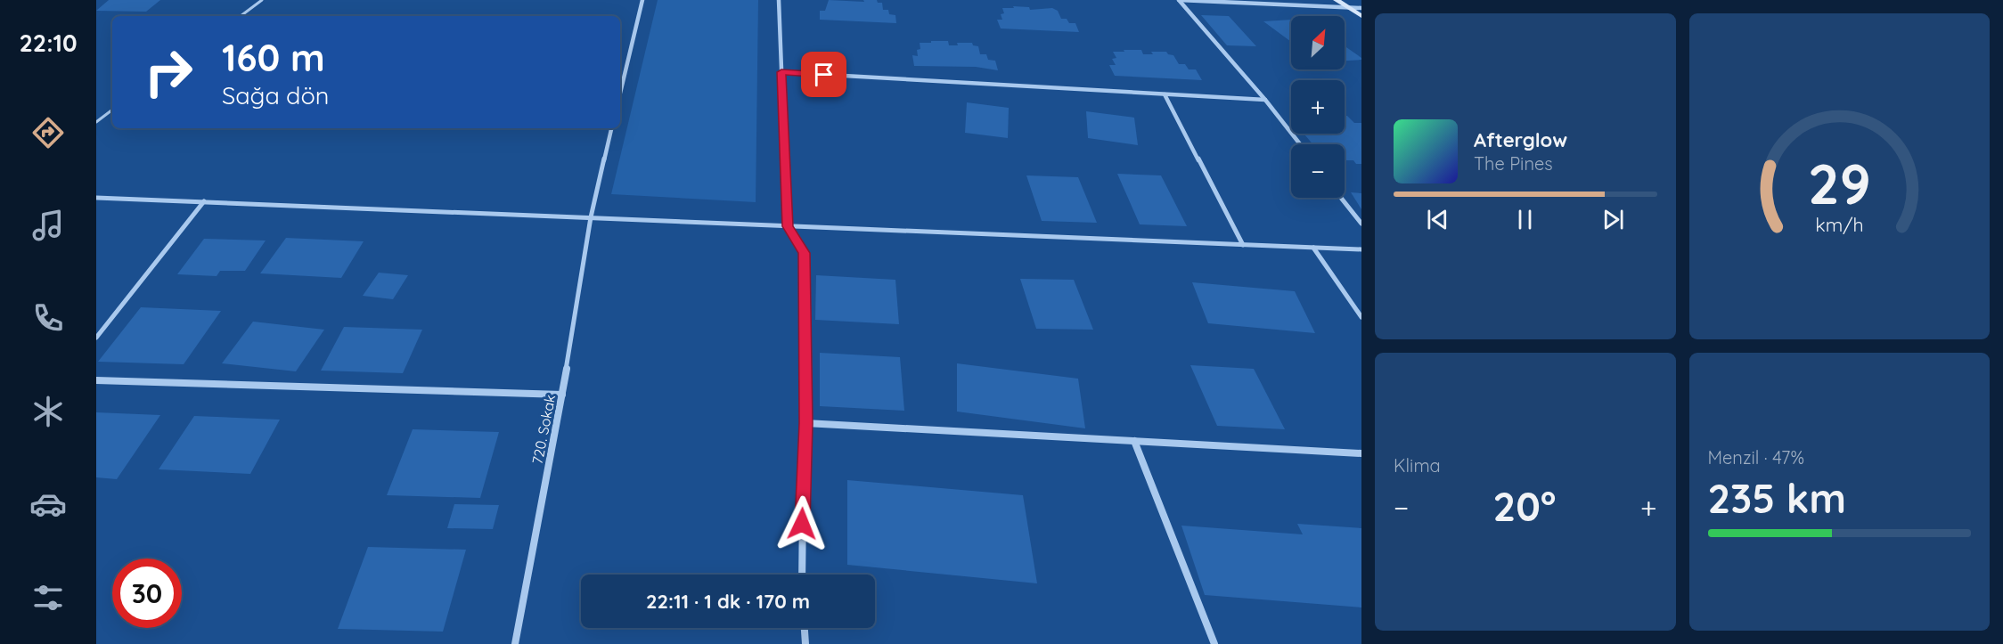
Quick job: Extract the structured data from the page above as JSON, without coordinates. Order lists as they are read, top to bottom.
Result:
{
  "streets": {
    "street": ["720. Sokak"]
  },
  "north": "top right",
  "page": {
    "tabs": "22:10",
    "map_buttons": ["+", "−"],
    "turn": ["160 m", "Sağa dön"],
    "song": ["Afterglow", "The Pines"],
    "tile": [
      "Klima",
      ["Menzil · 47%", "235 km"]
    ],
    "heat": ["−", "20°", "+"],
    "limit": "30",
    "trip": "22:11 · 1 dk · 170 m",
    "gauge": ["29", "km/h"]
  }
}
